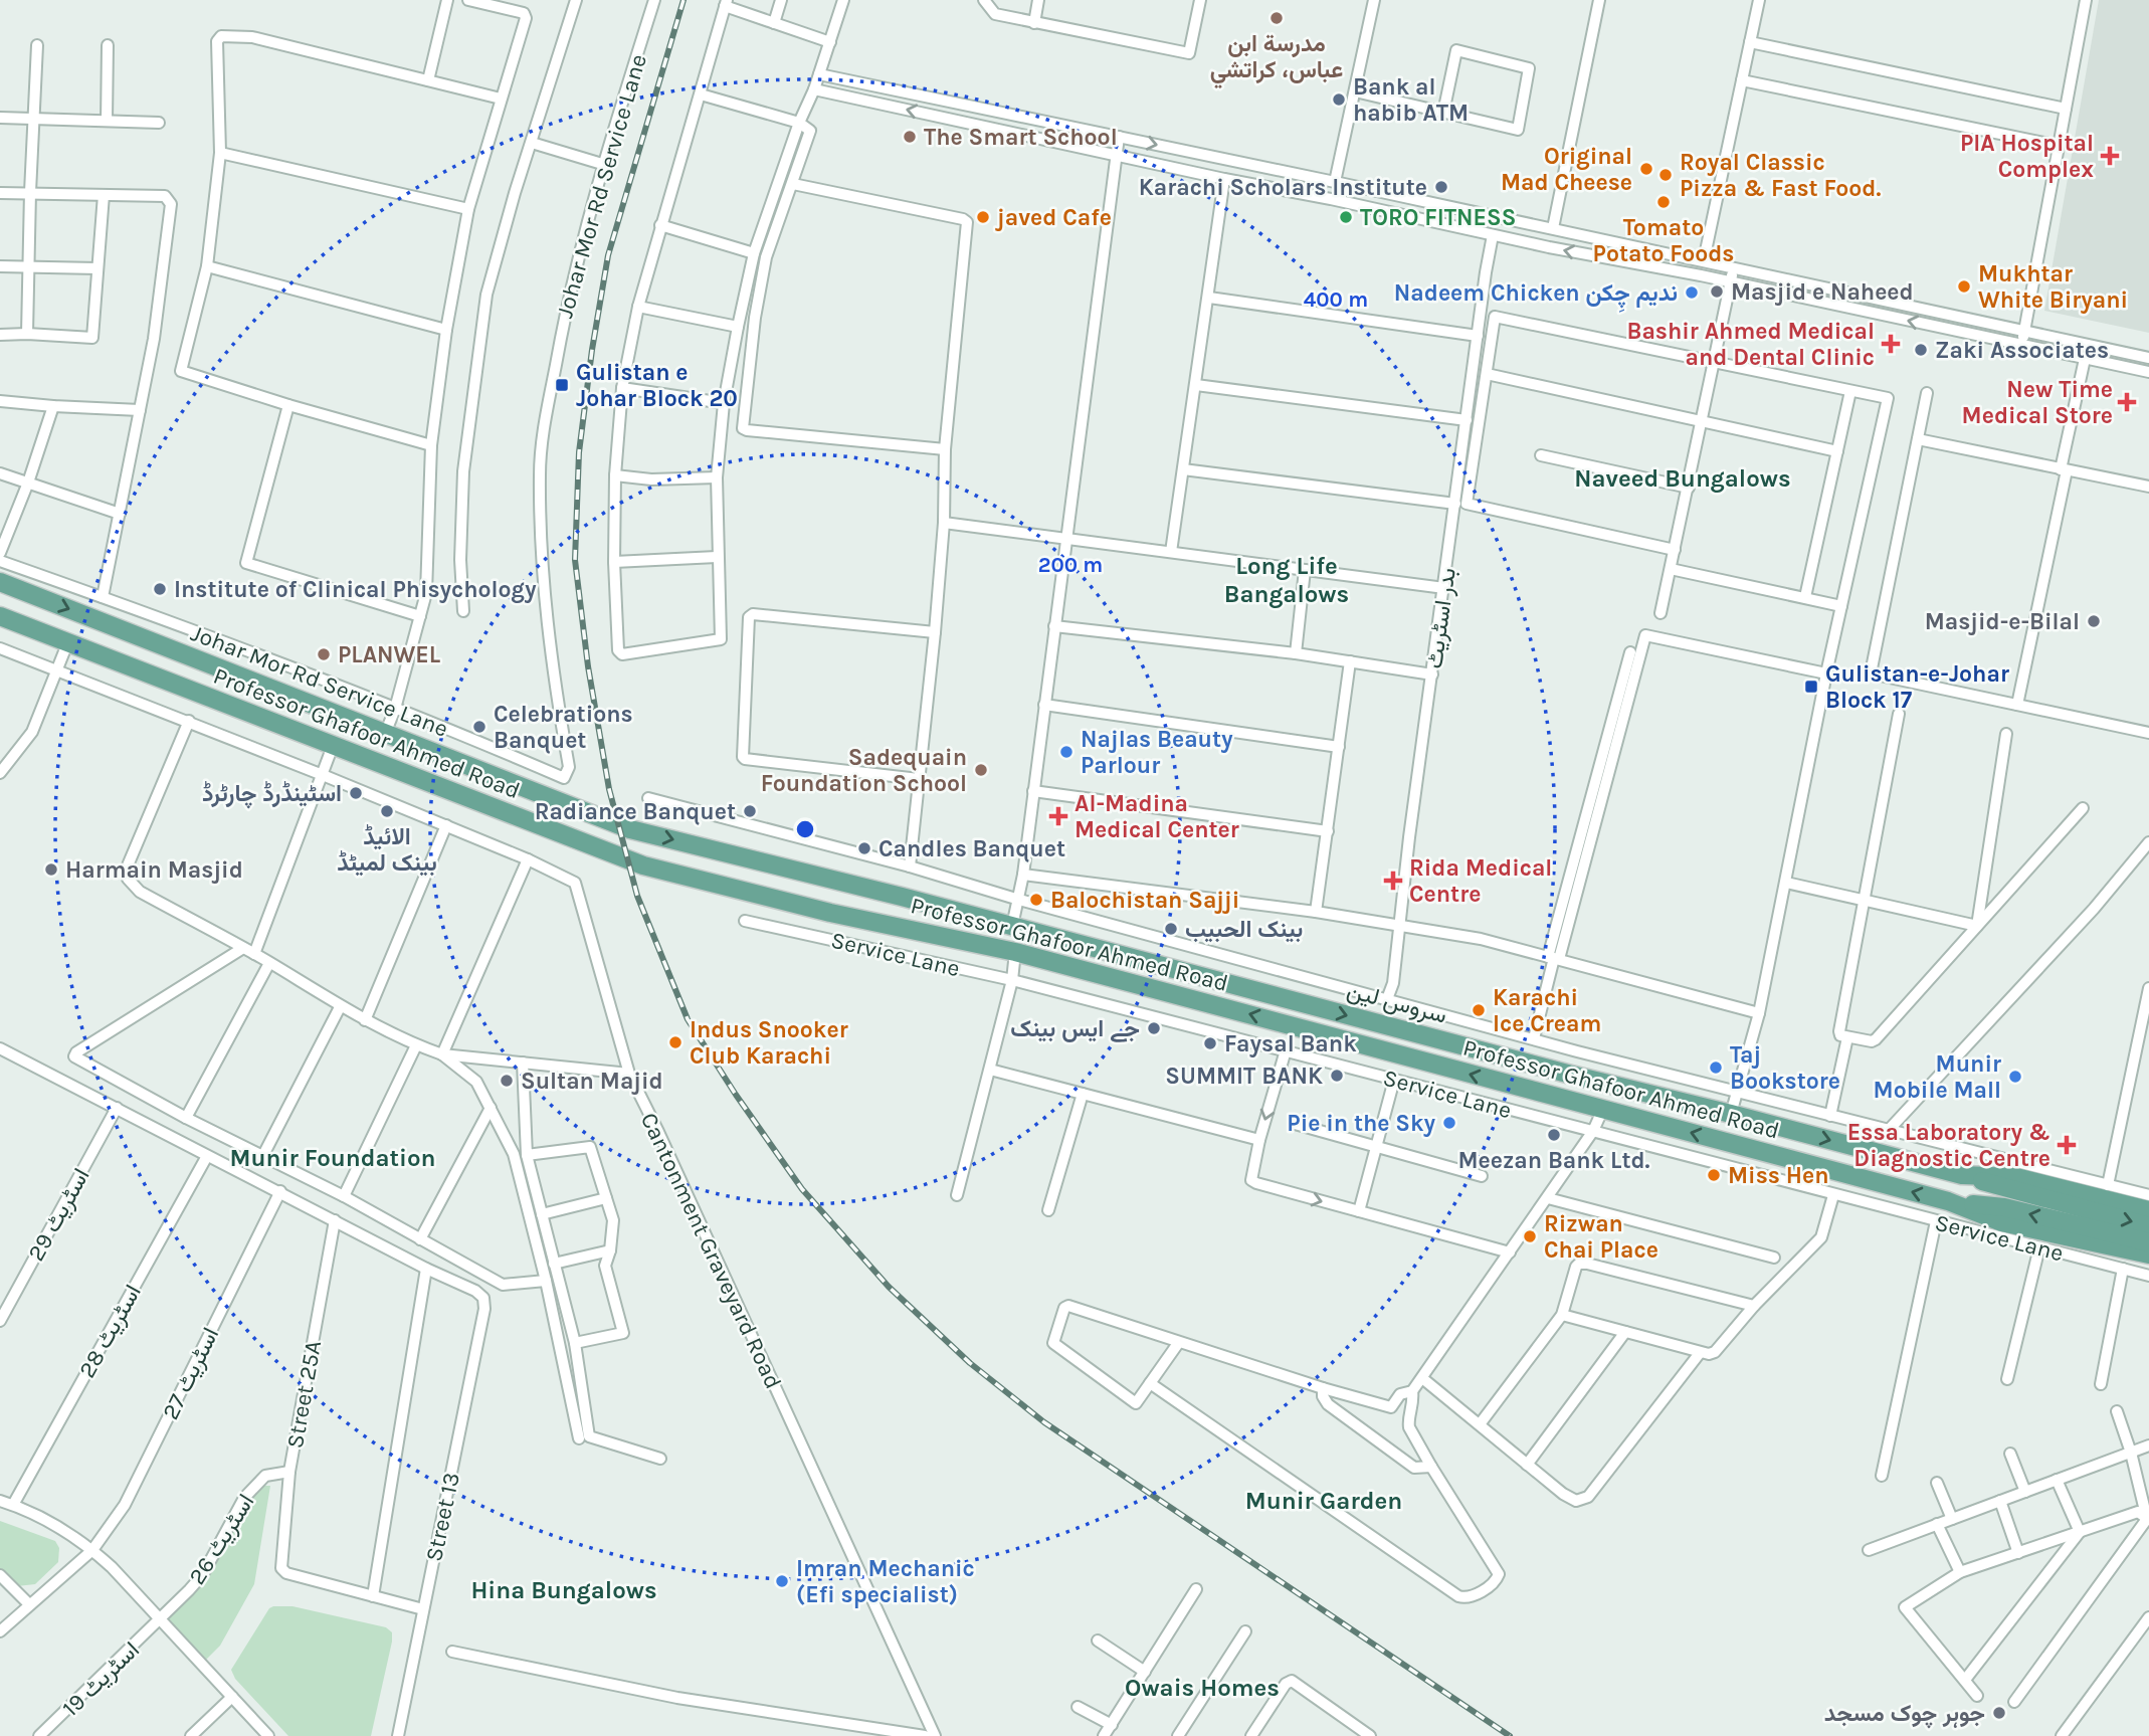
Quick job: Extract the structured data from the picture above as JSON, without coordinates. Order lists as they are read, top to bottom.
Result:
{
  "streets": {
    "main road": ["Professor Ghafoor Ahmed Road"],
    "street": [
      "Johar Mor Rd Service Lane",
      "بدر اسٹریٹ",
      "Service Lane",
      "سروس لین",
      "اسٹریٹ 29",
      "Cantonment Graveyard Road",
      "اسٹریٹ 28",
      "اسٹریٹ 27",
      "Street 25A",
      "Street 13",
      "اسٹریٹ 26",
      "اسٹریٹ 19"
    ]
  },
  "crossings": [
    ["بدر اسٹریٹ", "سروس لین"],
    ["Street 25A", "اسٹریٹ 26"],
    ["اسٹریٹ 26", "اسٹریٹ 19"]
  ],
  "districts": [
    "Naveed Bungalows",
    "Long Life Bangalows",
    "Munir Foundation",
    "Munir Garden",
    "Hina Bungalows",
    "Owais Homes"
  ],
  "places": {
    "other": [
      "مدرسة ابن عباس، كراتشي",
      "Bank al habib ATM",
      "The Smart School",
      "Original Mad Cheese",
      "Royal Classic Pizza & Fast Food.",
      "Karachi Scholars Institute",
      "Tomato Potato Foods",
      "javed Cafe",
      "TORO FITNESS",
      "Mukhtar White Biryani",
      "Masjid e Naheed",
      "Nadeem Chicken ندیم چِکن",
      "Zaki Associates",
      "Institute of Clinical Phisychology",
      "Masjid-e-Bilal",
      "PLANWEL",
      "Celebrations Banquet",
      "Najlas Beauty Parlour",
      "Sadequain Foundation School",
      "اسٹینڈرڈ چارٹرڈ",
      "الائیڈ بینک لمیٹڈ",
      "Radiance Banquet",
      "Candles Banquet",
      "Harmain Masjid",
      "Balochistan Sajji",
      "بينک الحبيب",
      "Karachi Ice Cream",
      "جے ایس بینک",
      "Indus Snooker Club Karachi",
      "Faysal Bank",
      "Taj Bookstore",
      "SUMMIT BANK",
      "Munir Mobile Mall",
      "Sultan Majid",
      "Pie in the Sky",
      "Meezan Bank Ltd.",
      "Miss Hen",
      "Rizwan Chai Place",
      "Imran Mechanic (Efi specialist)",
      "جوہر چوک مسجد"
    ],
    "health": [
      "PIA Hospital Complex",
      "Bashir Ahmed Medical and Dental Clinic",
      "New Time Medical Store",
      "Al-Madina Medical Center",
      "Rida Medical Centre",
      "Essa Laboratory & Diagnostic Centre"
    ],
    "transit": ["Gulistan e Johar Block 20", "Gulistan-e-Johar Block 17"]
  },
  "rings": ["400 m", "200 m"]
}
